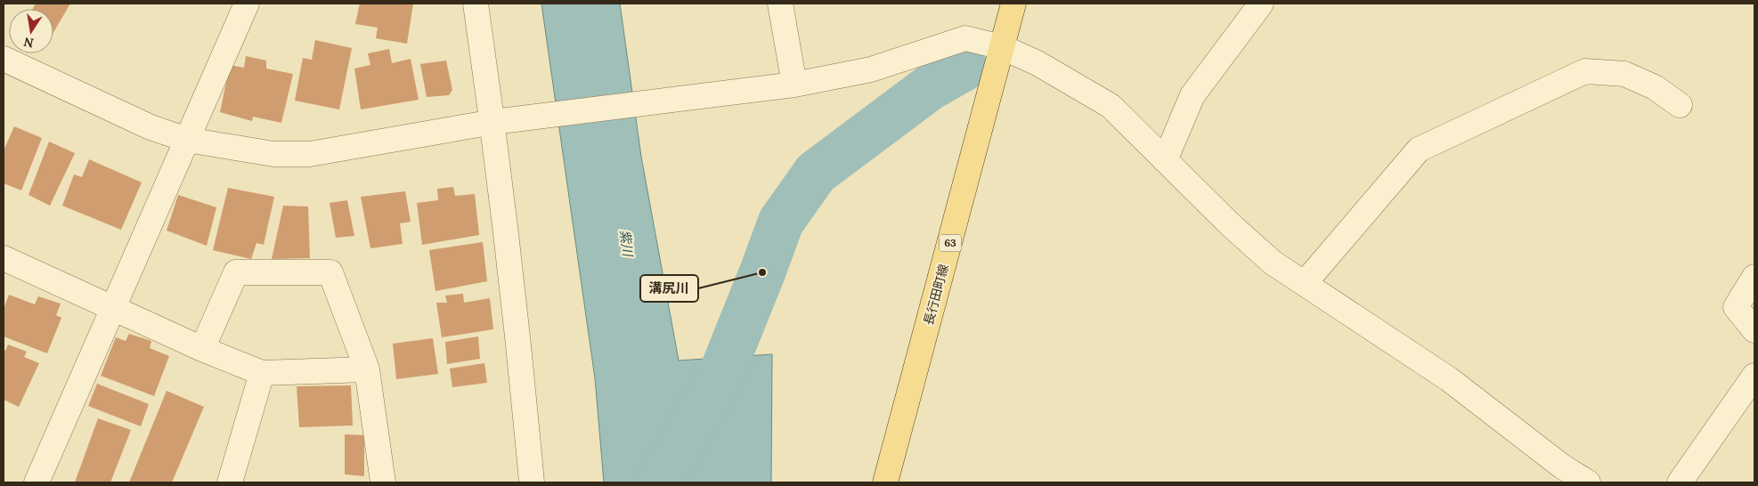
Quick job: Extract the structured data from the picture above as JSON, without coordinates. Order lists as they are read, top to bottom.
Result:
{
  "streets": {
    "main road": ["63", "長行田町線"]
  },
  "water": ["紫川"],
  "places": ["溝尻川"],
  "north": "bottom"
}
